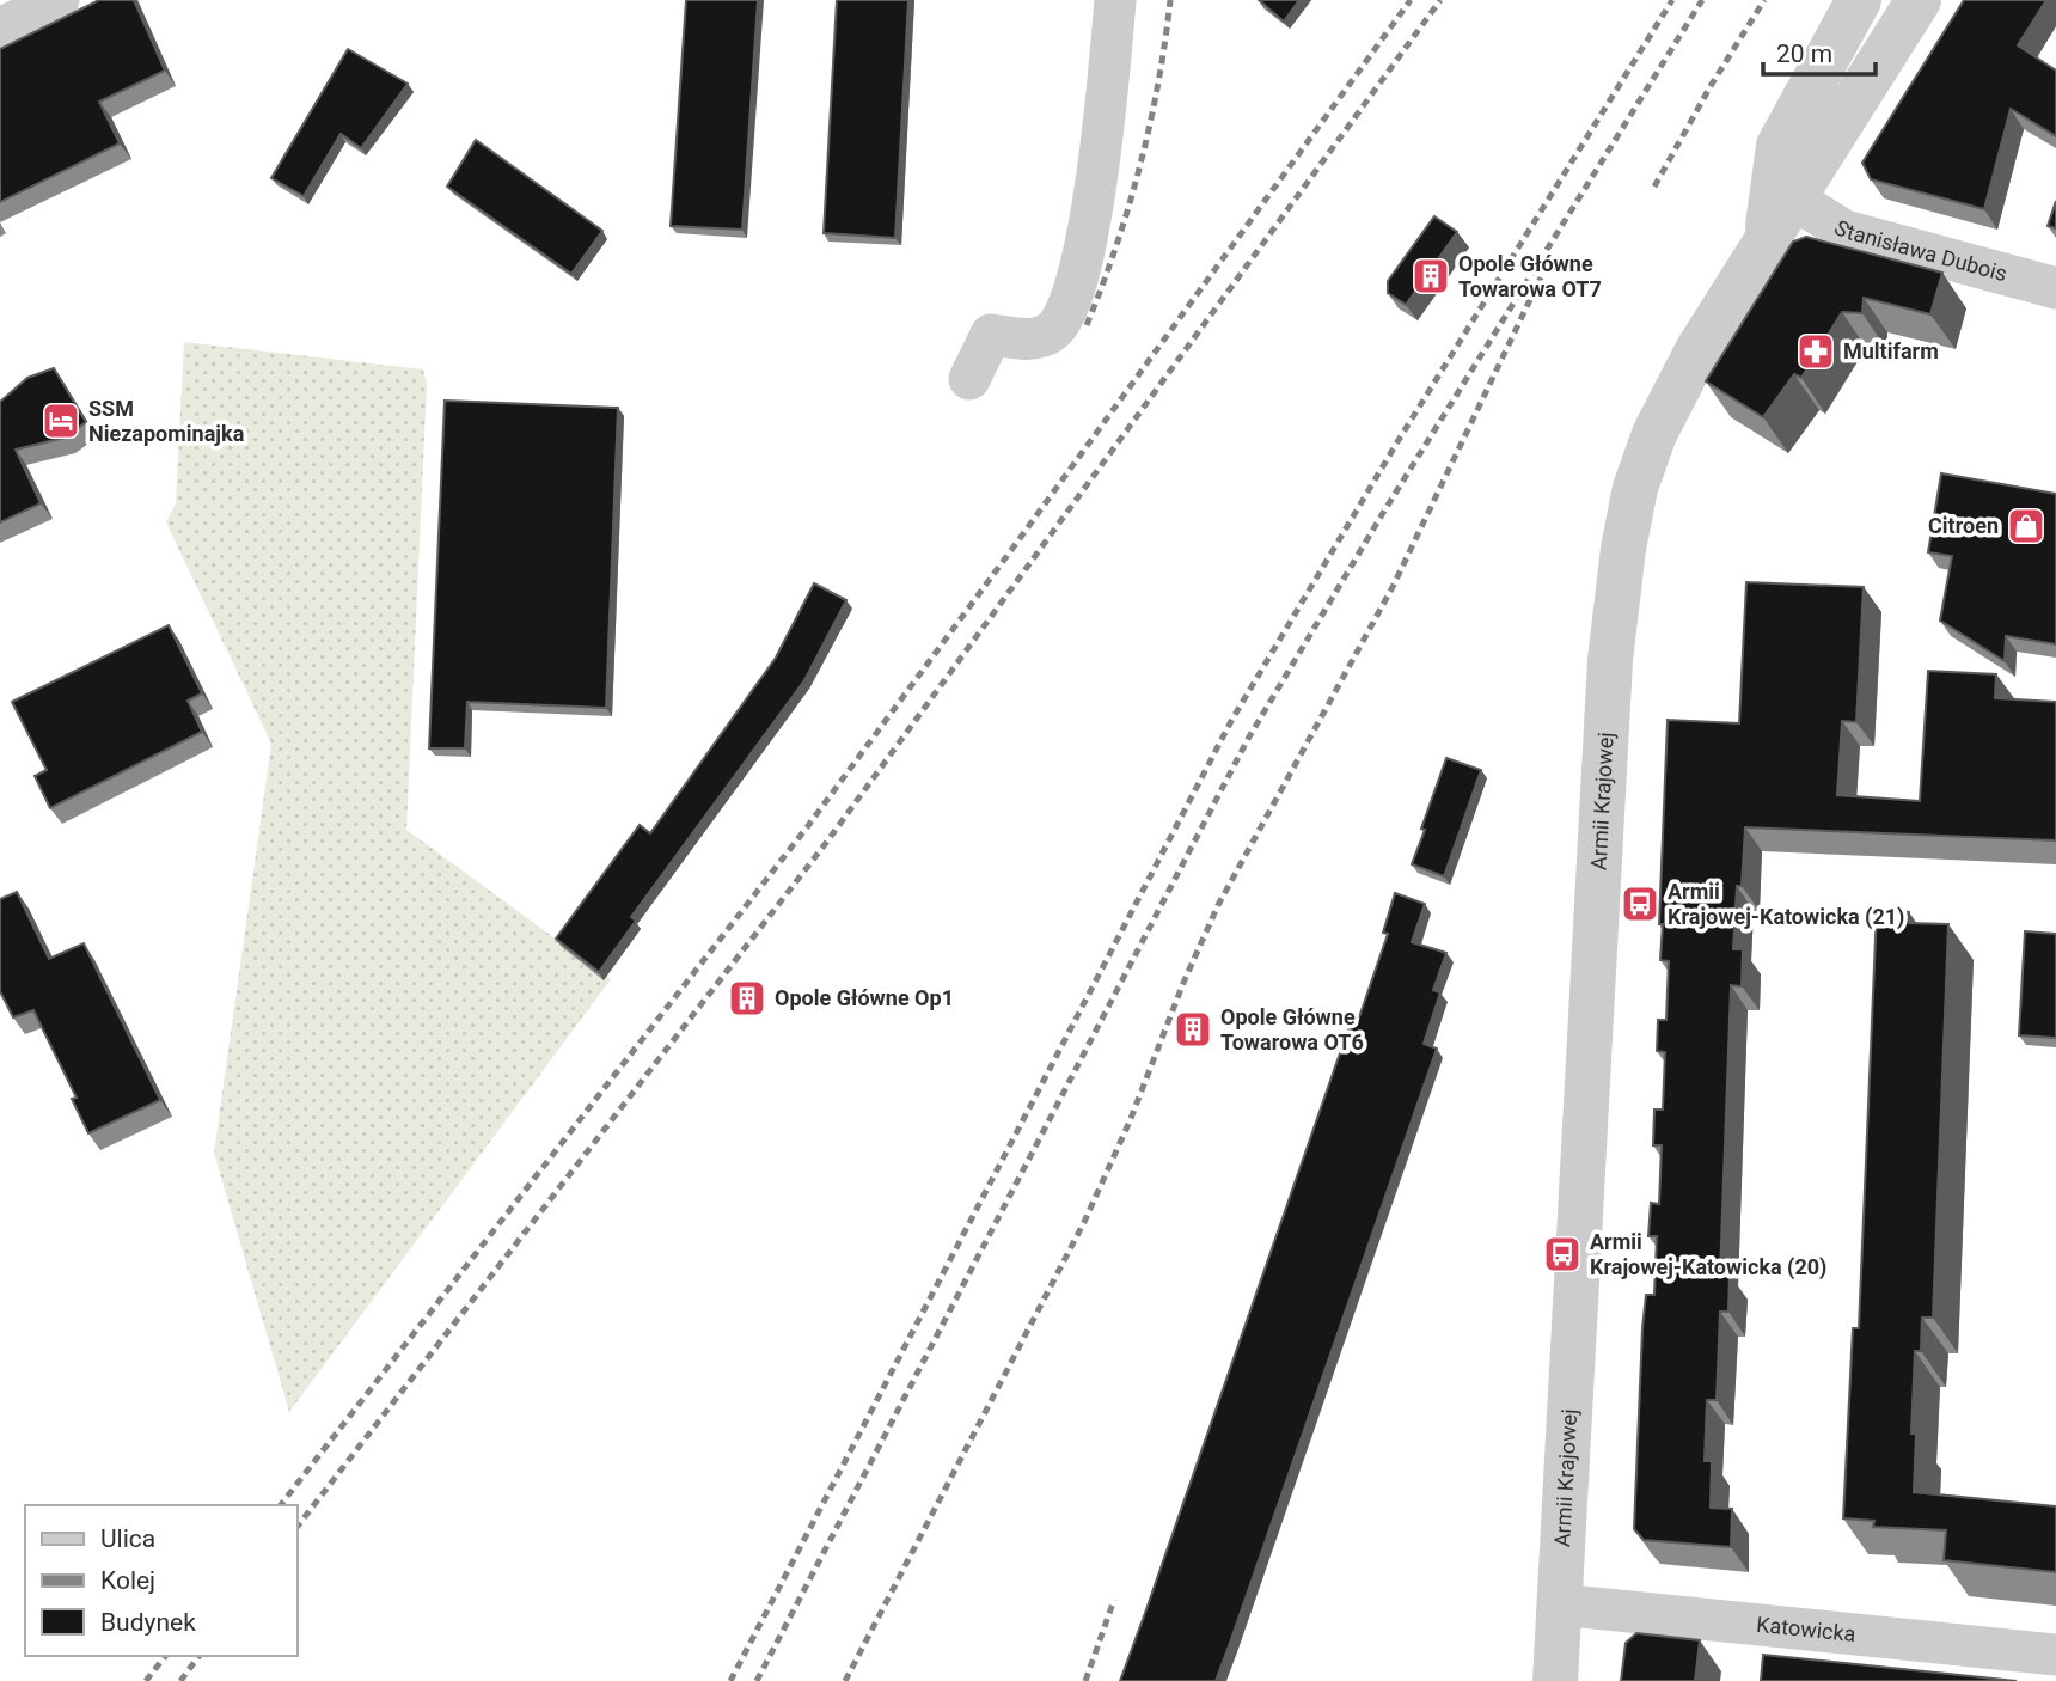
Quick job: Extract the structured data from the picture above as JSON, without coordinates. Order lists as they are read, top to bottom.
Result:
{
  "streets": {
    "street": ["Stanisława Dubois", "Armii Krajowej", "Katowicka"]
  },
  "crossings": [
    ["Stanisława Dubois", "Armii Krajowej"],
    ["Armii Krajowej", "Katowicka"]
  ],
  "places": {
    "building": ["Opole Główne Towarowa OT7", "Opole Główne Op1", "Opole Główne Towarowa OT6"],
    "pharmacy": ["Multifarm"],
    "hotel": ["SSM Niezapominajka"],
    "shop": ["Citroen"],
    "bus stop": ["Armii Krajowej-Katowicka (21)", "Armii Krajowej-Katowicka (20)"]
  },
  "legend": ["Ulica", "Kolej", "Budynek"],
  "scale_bar": "20 m"
}
